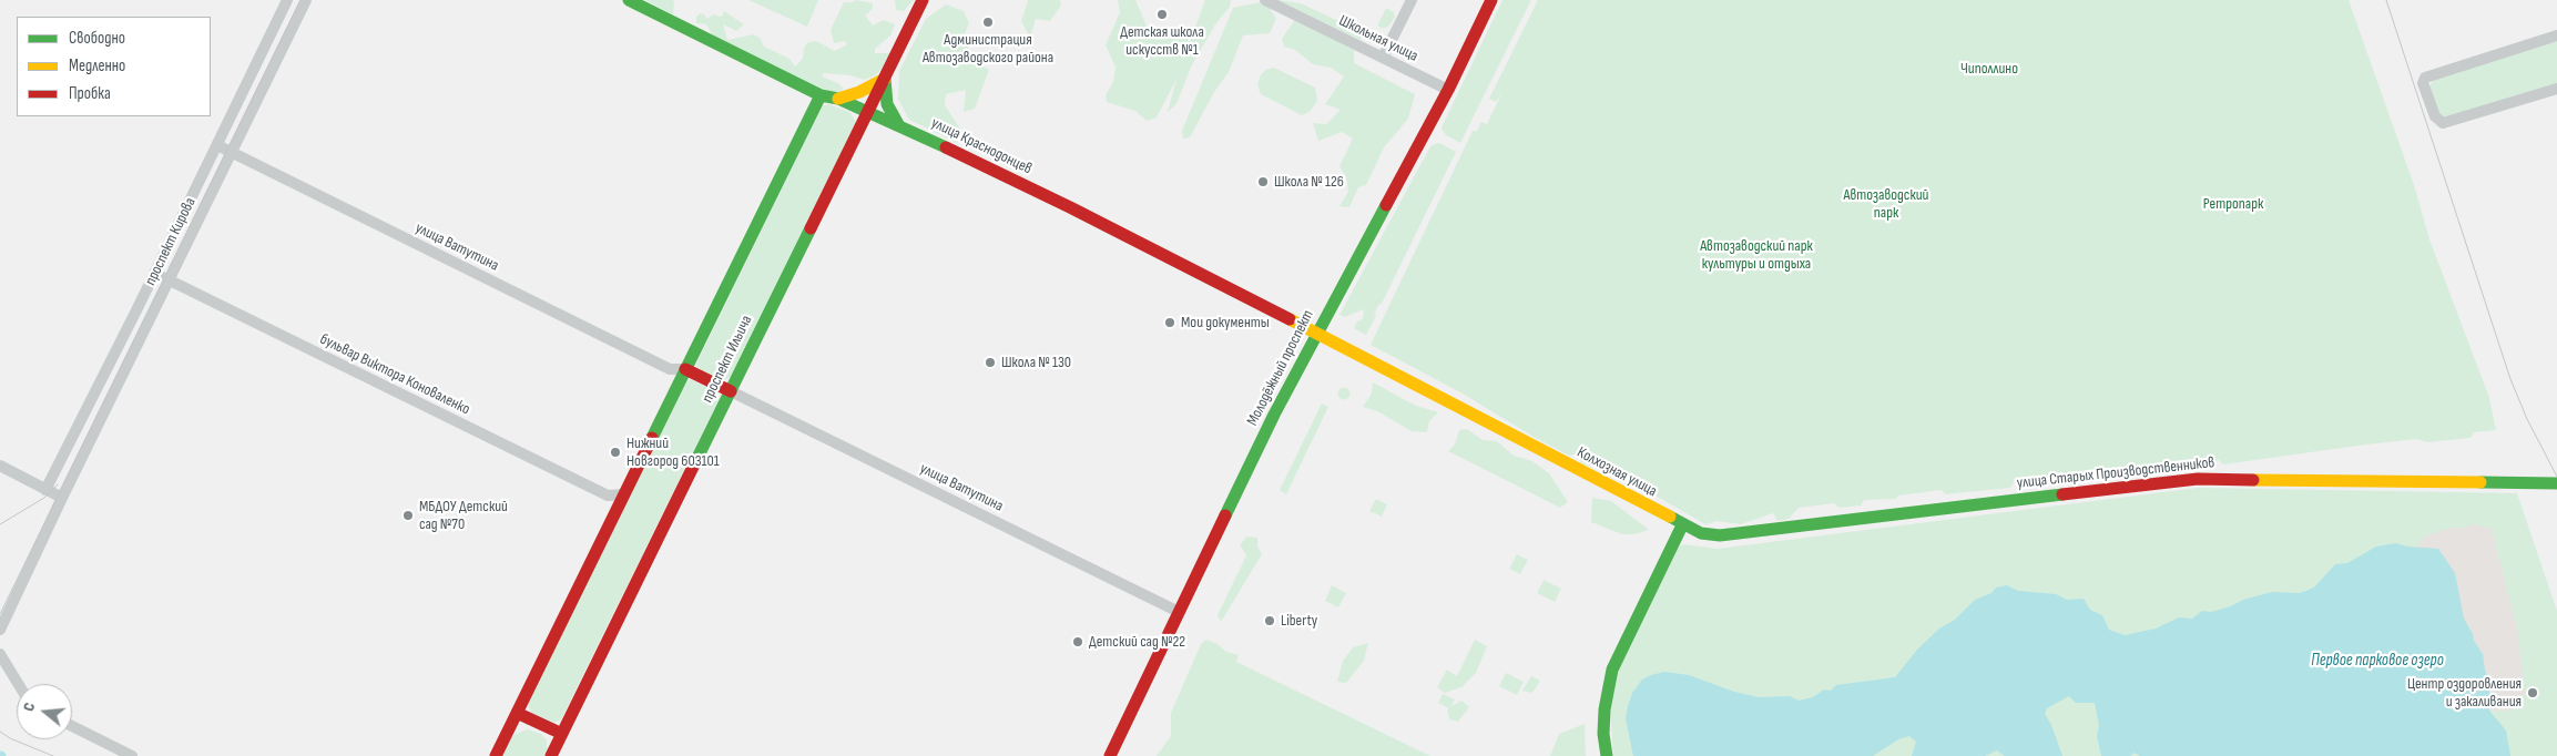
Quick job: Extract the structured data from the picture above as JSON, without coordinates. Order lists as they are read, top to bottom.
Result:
{
  "streets": {
    "street": [
      "Школьная улица",
      "улица Краснодонцев",
      "проспект Кирова",
      "улица Ватутина",
      "проспект Ильича",
      "Молодёжный проспект",
      "бульвар Виктора Коноваленко",
      "Колхозная улица",
      "улица Старых Производственников"
    ]
  },
  "crossings": [
    ["Школьная улица", "Молодёжный проспект"],
    ["улица Краснодонцев", "проспект Ильича"],
    ["улица Краснодонцев", "Молодёжный проспект"],
    ["улица Краснодонцев", "Колхозная улица"],
    ["проспект Кирова", "улица Ватутина"],
    ["проспект Кирова", "бульвар Виктора Коноваленко"],
    ["улица Ватутина", "проспект Ильича"],
    ["улица Ватутина", "Молодёжный проспект"],
    ["Молодёжный проспект", "Колхозная улица"],
    ["Колхозная улица", "улица Старых Производственников"]
  ],
  "water": ["Первое парковое озеро"],
  "parks": [
    "Чиполлино",
    "Автозаводский парк",
    "Ретропарк",
    "Автозаводский парк культуры и отдыха"
  ],
  "places": [
    "Детская школа искусств №1",
    "Администрация Автозаводского района",
    "Школа № 126",
    "Мои документы",
    "Школа № 130",
    "Нижний Новгород 603101",
    "МБДОУ Детский сад №70",
    "Liberty",
    "Детский сад №22",
    "Центр оздоровления и закаливания"
  ],
  "legend": ["Свободно", "Медленно", "Пробка"],
  "north": "left"
}
